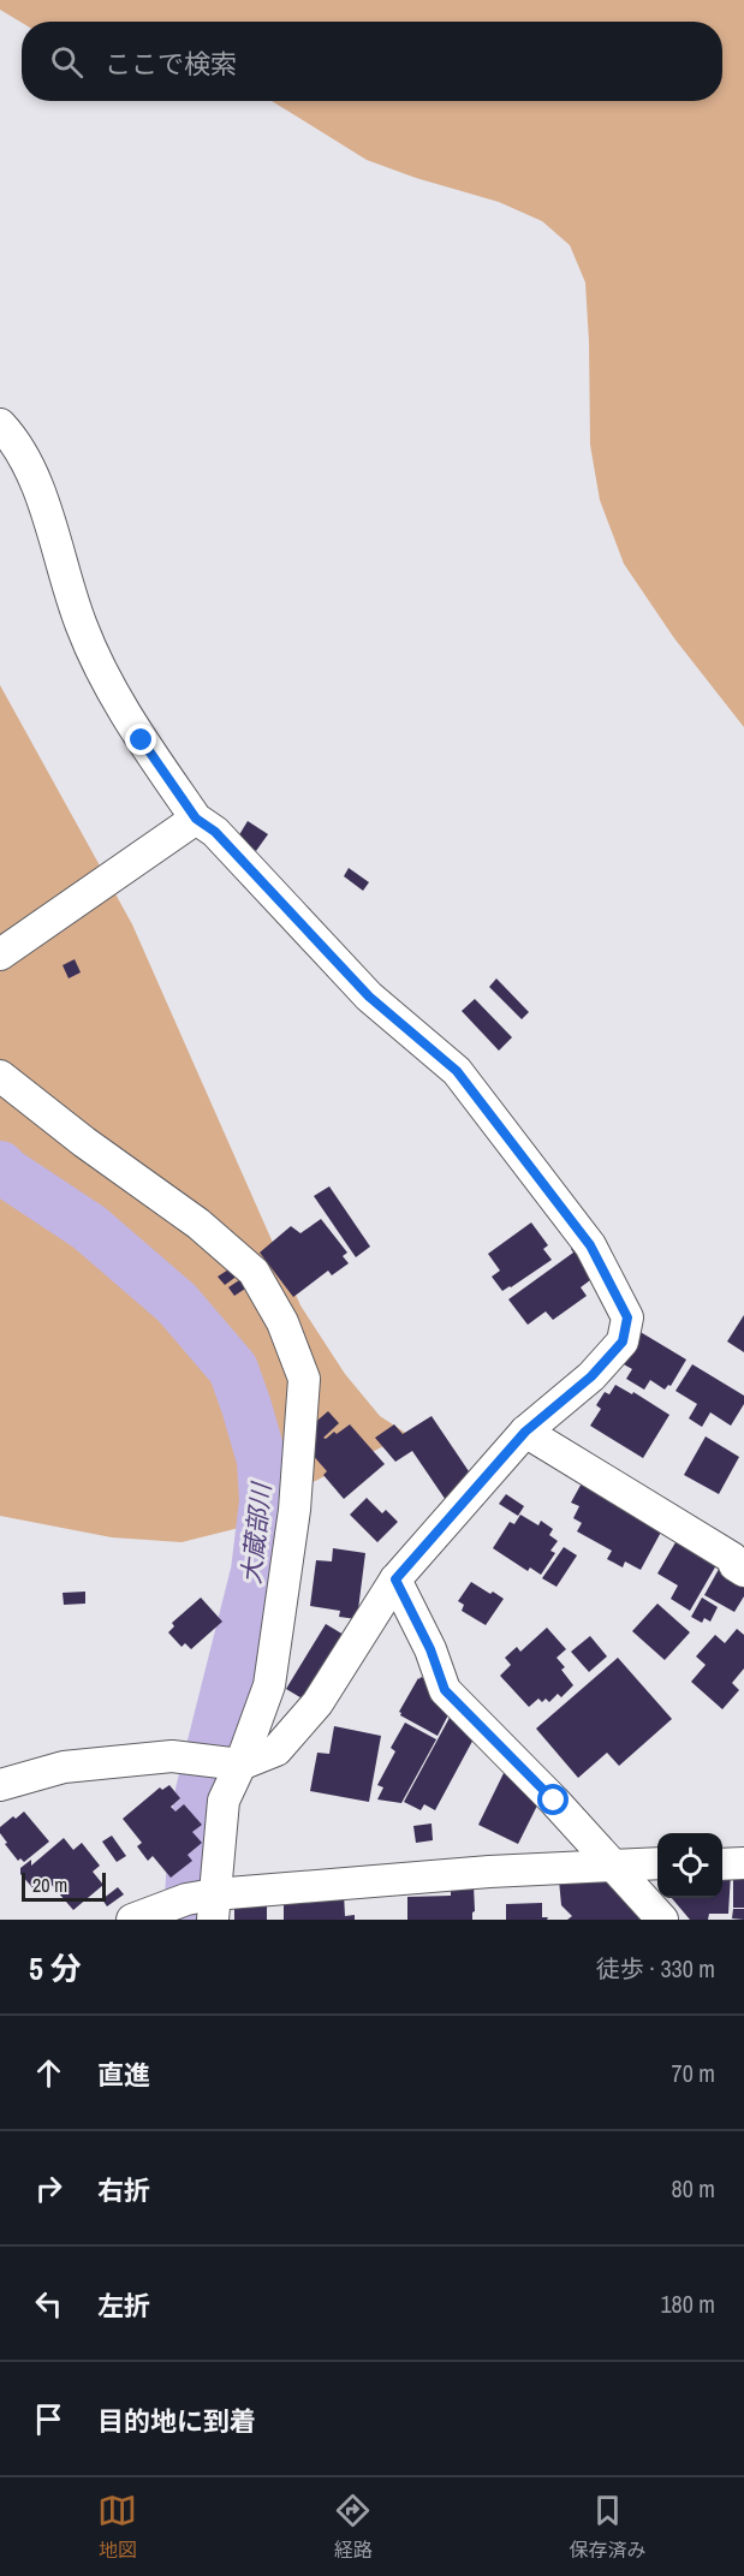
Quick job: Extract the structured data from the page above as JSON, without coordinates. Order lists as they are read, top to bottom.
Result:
{
  "water": ["大蔵部川"],
  "scale_bar": "20 m",
  "page": {
    "search": "ここで検索",
    "scale": "20 m",
    "heading": ["5 分", "徒歩 · 330 m"],
    "list": [
      ["直進", "70 m"],
      ["右折", "80 m"],
      ["左折", "180 m"],
      "目的地に到着"
    ],
    "nav": ["地図", "経路", "保存済み"]
  }
}
